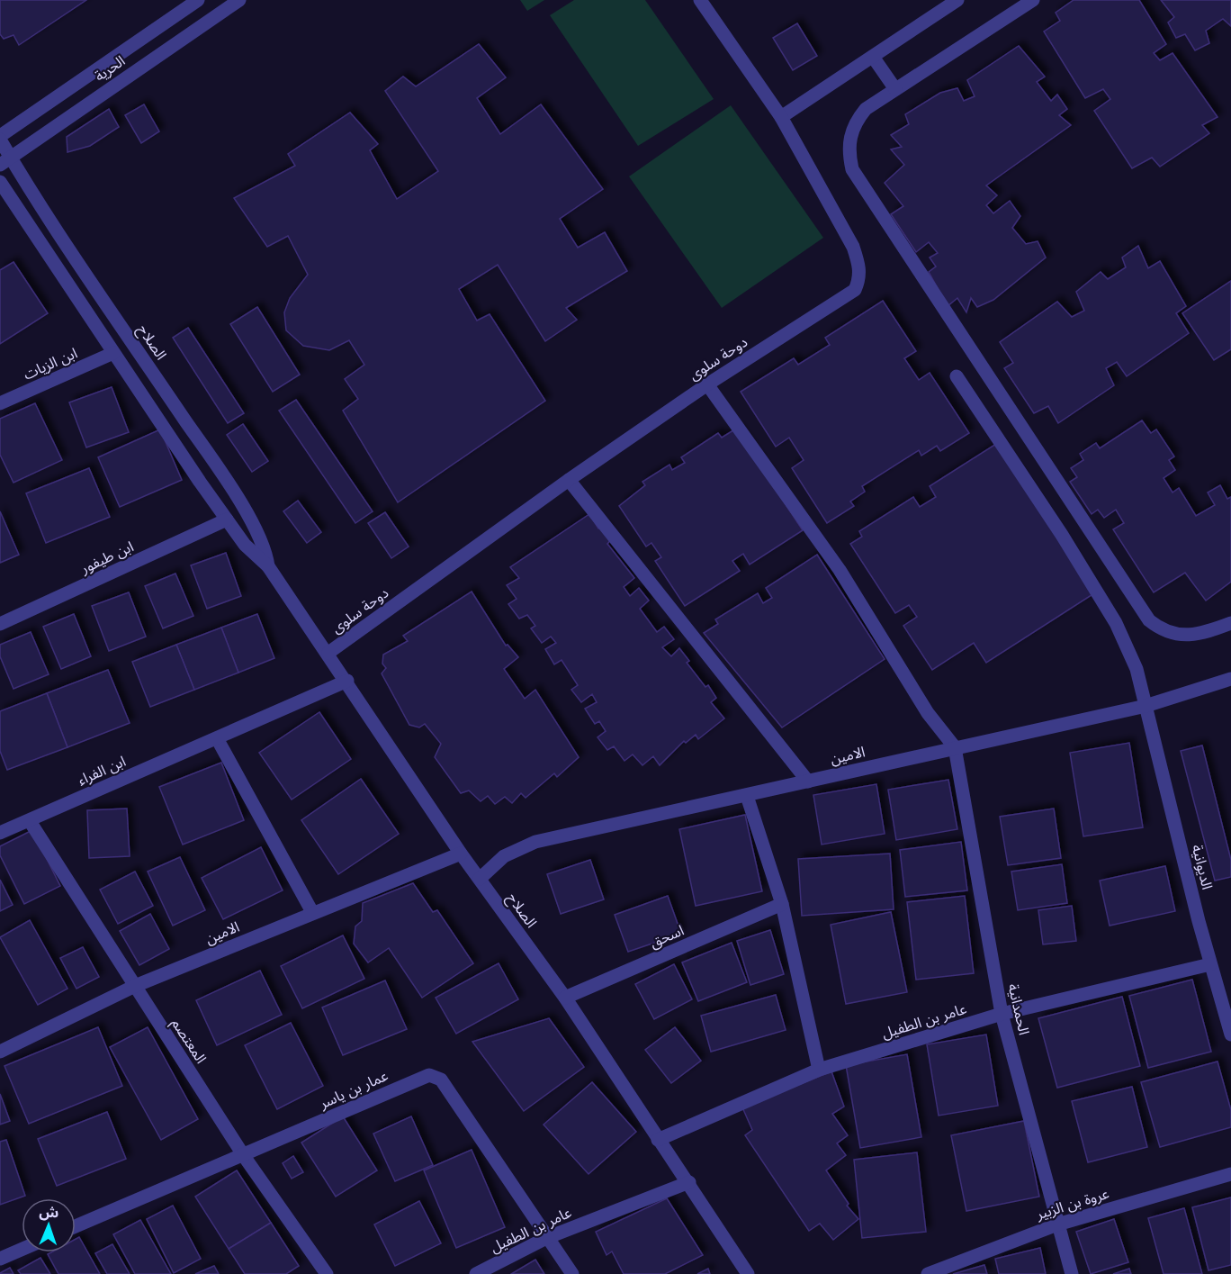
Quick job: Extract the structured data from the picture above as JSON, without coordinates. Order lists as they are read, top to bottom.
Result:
{
  "streets": {
    "street": [
      "الحرية",
      "الصلاح",
      "دوحة سلوى",
      "ابن الزيات",
      "ابن طيفور",
      "الامين",
      "ابن الفراء",
      "الديوانية",
      "اسحق",
      "الحمدانية",
      "عامر بن الطفيل",
      "المعتصم",
      "عمار بن ياسر",
      "عروة بن الزبير"
    ]
  },
  "crossings": [
    ["الحرية", "الصلاح"],
    ["الصلاح", "دوحة سلوى"],
    ["الصلاح", "ابن الزيات"],
    ["الصلاح", "ابن طيفور"],
    ["الصلاح", "الامين"],
    ["الصلاح", "ابن الفراء"],
    ["الصلاح", "اسحق"],
    ["الصلاح", "عامر بن الطفيل"],
    ["الامين", "الديوانية"],
    ["الامين", "الحمدانية"],
    ["الامين", "المعتصم"],
    ["ابن الفراء", "المعتصم"],
    ["الديوانية", "عامر بن الطفيل"],
    ["الحمدانية", "عامر بن الطفيل"],
    ["الحمدانية", "عروة بن الزبير"],
    ["عامر بن الطفيل", "عمار بن ياسر"],
    ["المعتصم", "عمار بن ياسر"]
  ],
  "north": "top"
}
